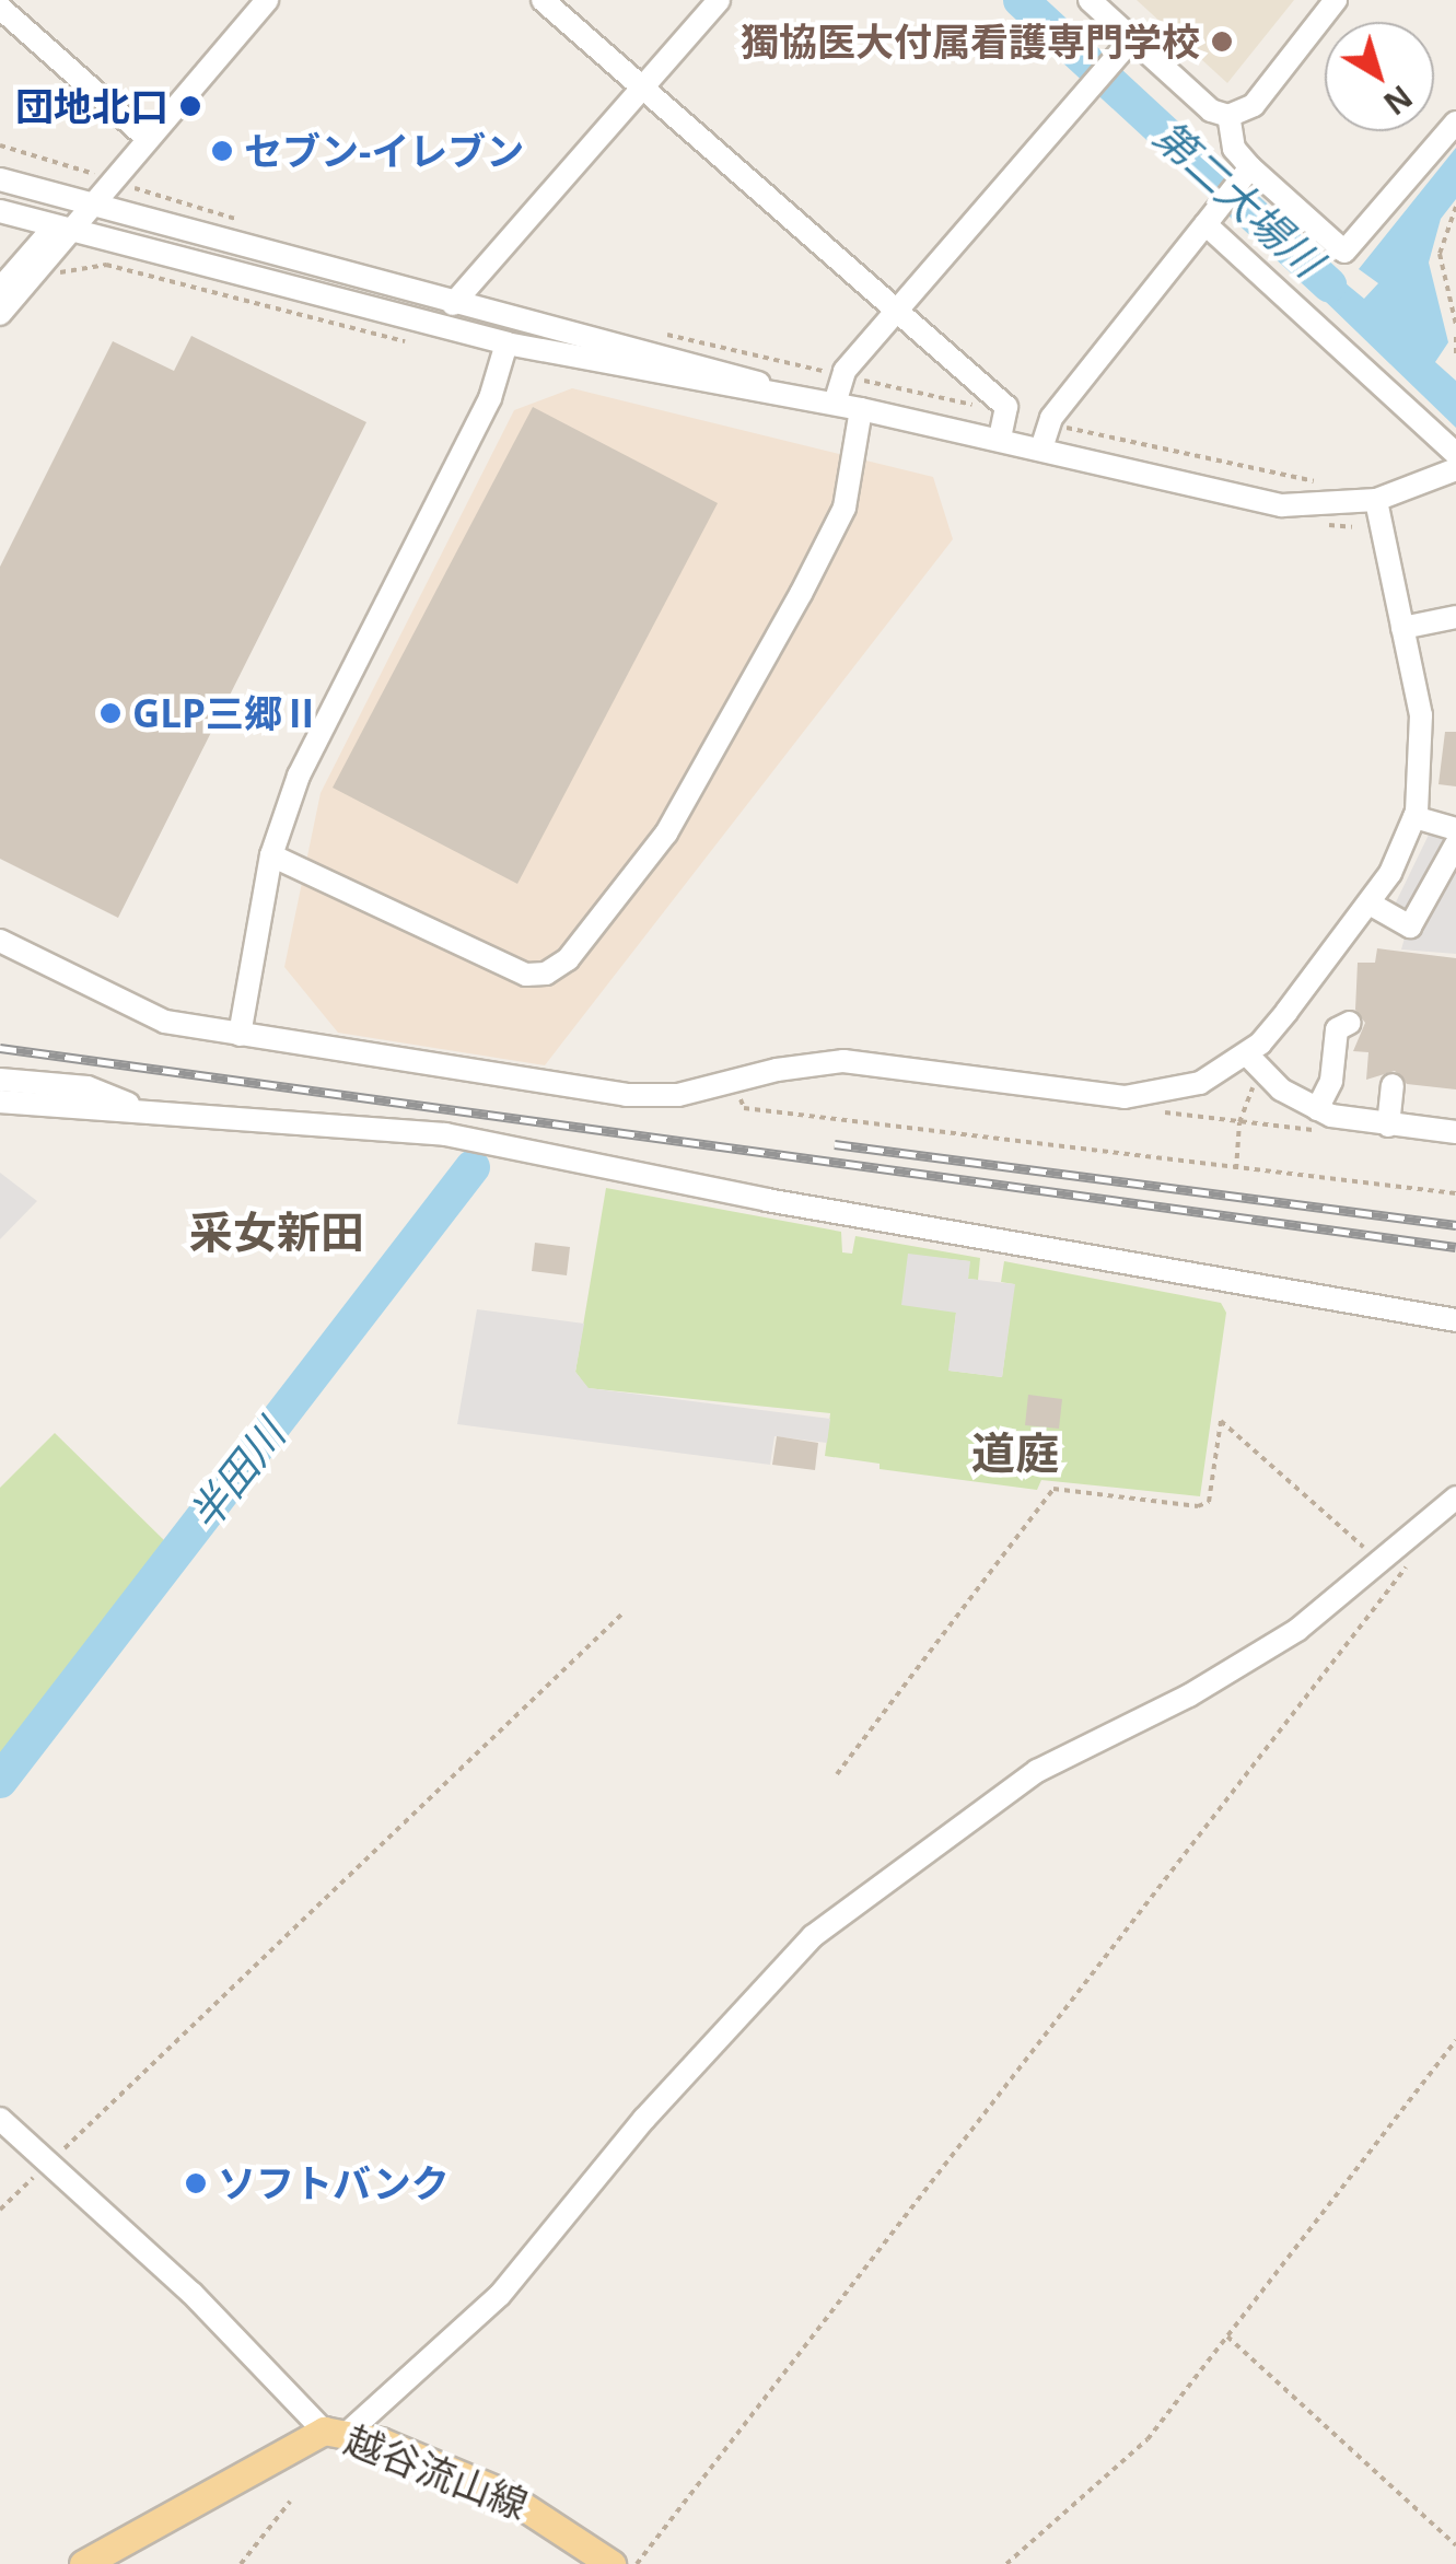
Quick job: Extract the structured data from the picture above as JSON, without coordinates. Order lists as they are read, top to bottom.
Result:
{
  "streets": {
    "main road": ["越谷流山線"]
  },
  "districts": ["采女新田", "道庭"],
  "water": ["第二大場川", "半田川"],
  "places": [
    "獨協医大付属看護専門学校",
    "団地北口",
    "セブン-イレブン",
    "GLP三郷Ⅱ",
    "ソフトバンク"
  ],
  "north": "bottom right"
}
